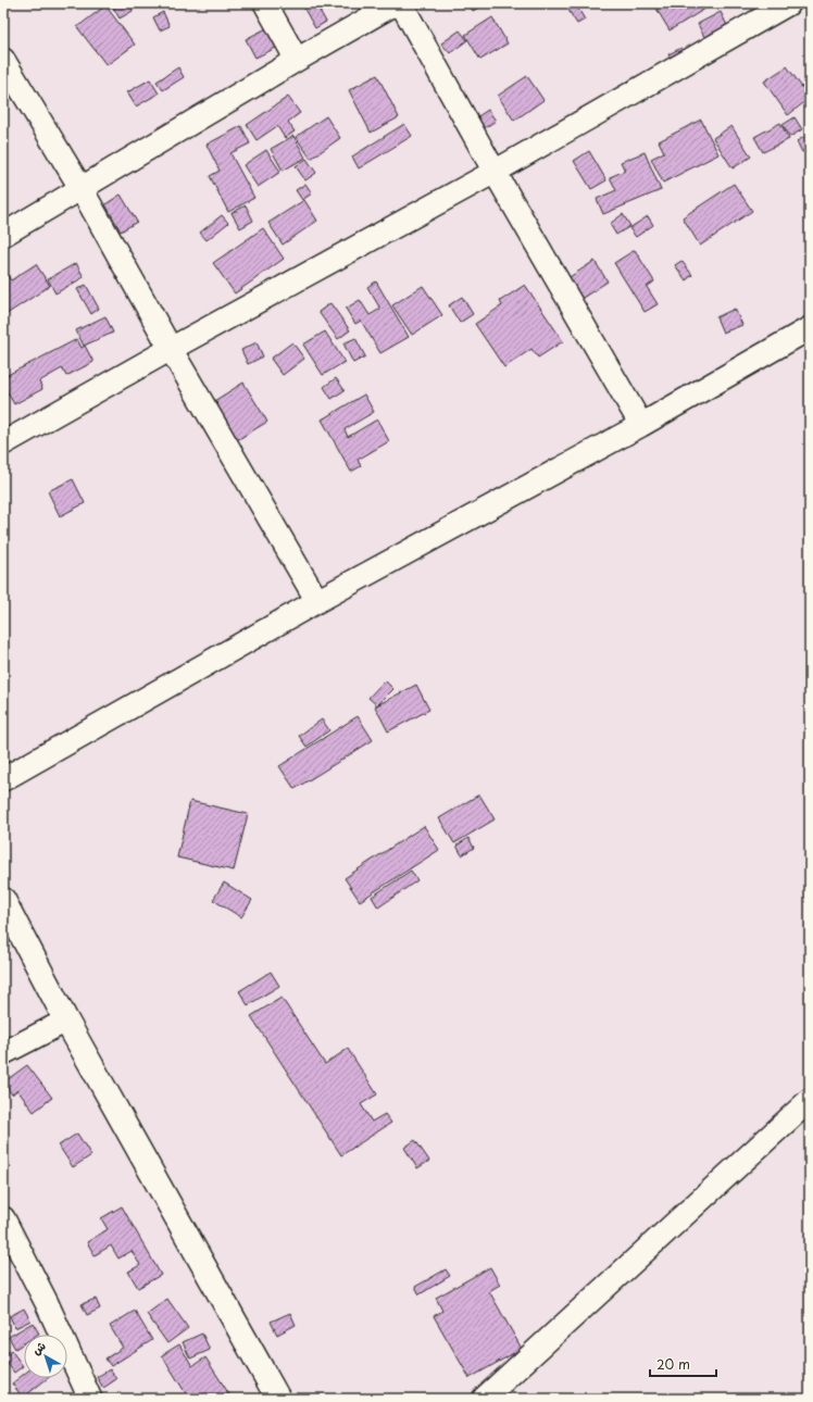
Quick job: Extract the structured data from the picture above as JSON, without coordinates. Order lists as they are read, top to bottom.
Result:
{
  "scale_bar": "20 m",
  "north": "top left"
}
